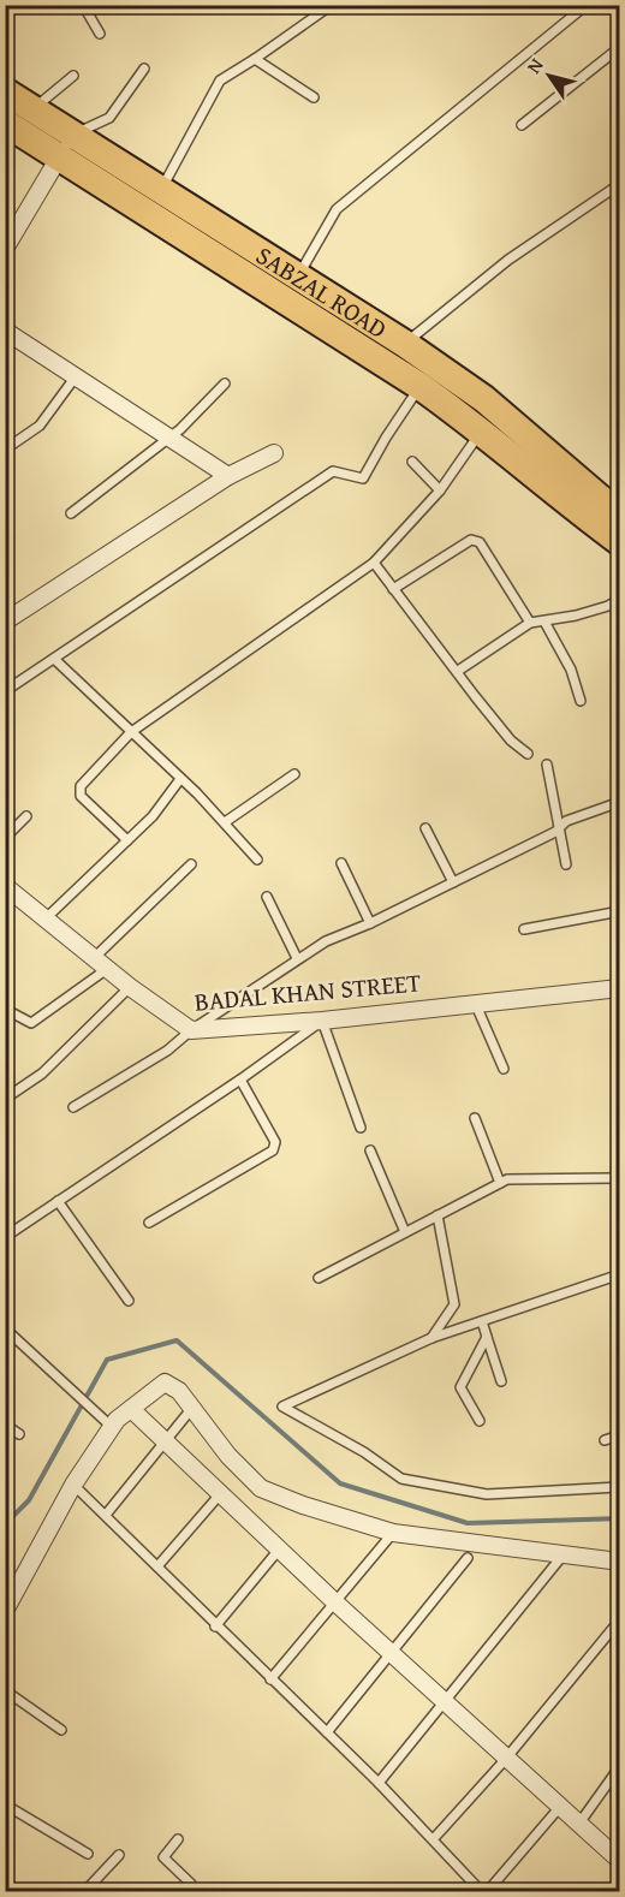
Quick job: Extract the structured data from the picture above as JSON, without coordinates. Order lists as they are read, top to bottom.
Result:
{
  "streets": {
    "main road": ["SABZAL ROAD"],
    "street": ["BADAL KHAN STREET"]
  },
  "north": "top left"
}
